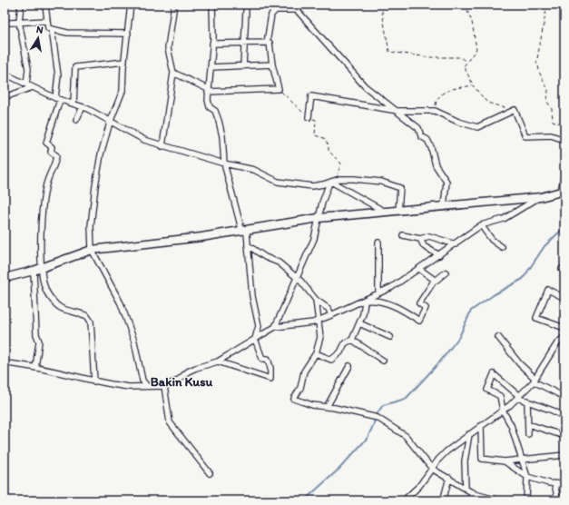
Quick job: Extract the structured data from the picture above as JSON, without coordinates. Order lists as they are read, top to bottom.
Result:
{
  "districts": ["Bakin Kusu"],
  "north": "top"
}
